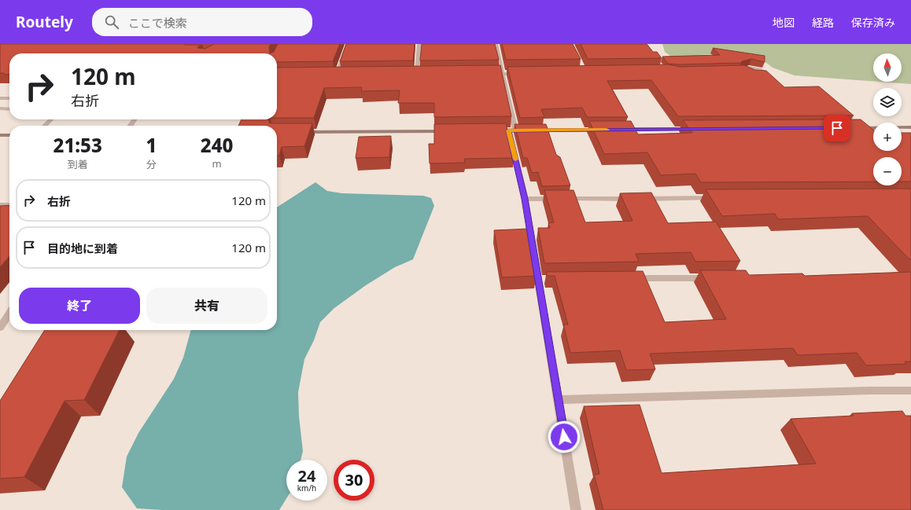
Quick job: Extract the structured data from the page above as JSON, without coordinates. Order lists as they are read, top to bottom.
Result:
{
  "north": "top",
  "page": {
    "header": "Routely",
    "search": "ここで検索",
    "nav": ["地図", "経路", "保存済み"],
    "map_buttons": ["+", "−"],
    "turn": ["120 m", "右折"],
    "eta": [
      "21:53",
      "到着",
      "1",
      "分",
      "240",
      "m"
    ],
    "list": [
      {
        "name": "右折",
        "value": "120 m"
      },
      {
        "name": "目的地に到着",
        "value": "120 m"
      }
    ],
    "buttons": ["終了", "共有"],
    "speed": "24 km/h",
    "limit": "30"
  }
}
